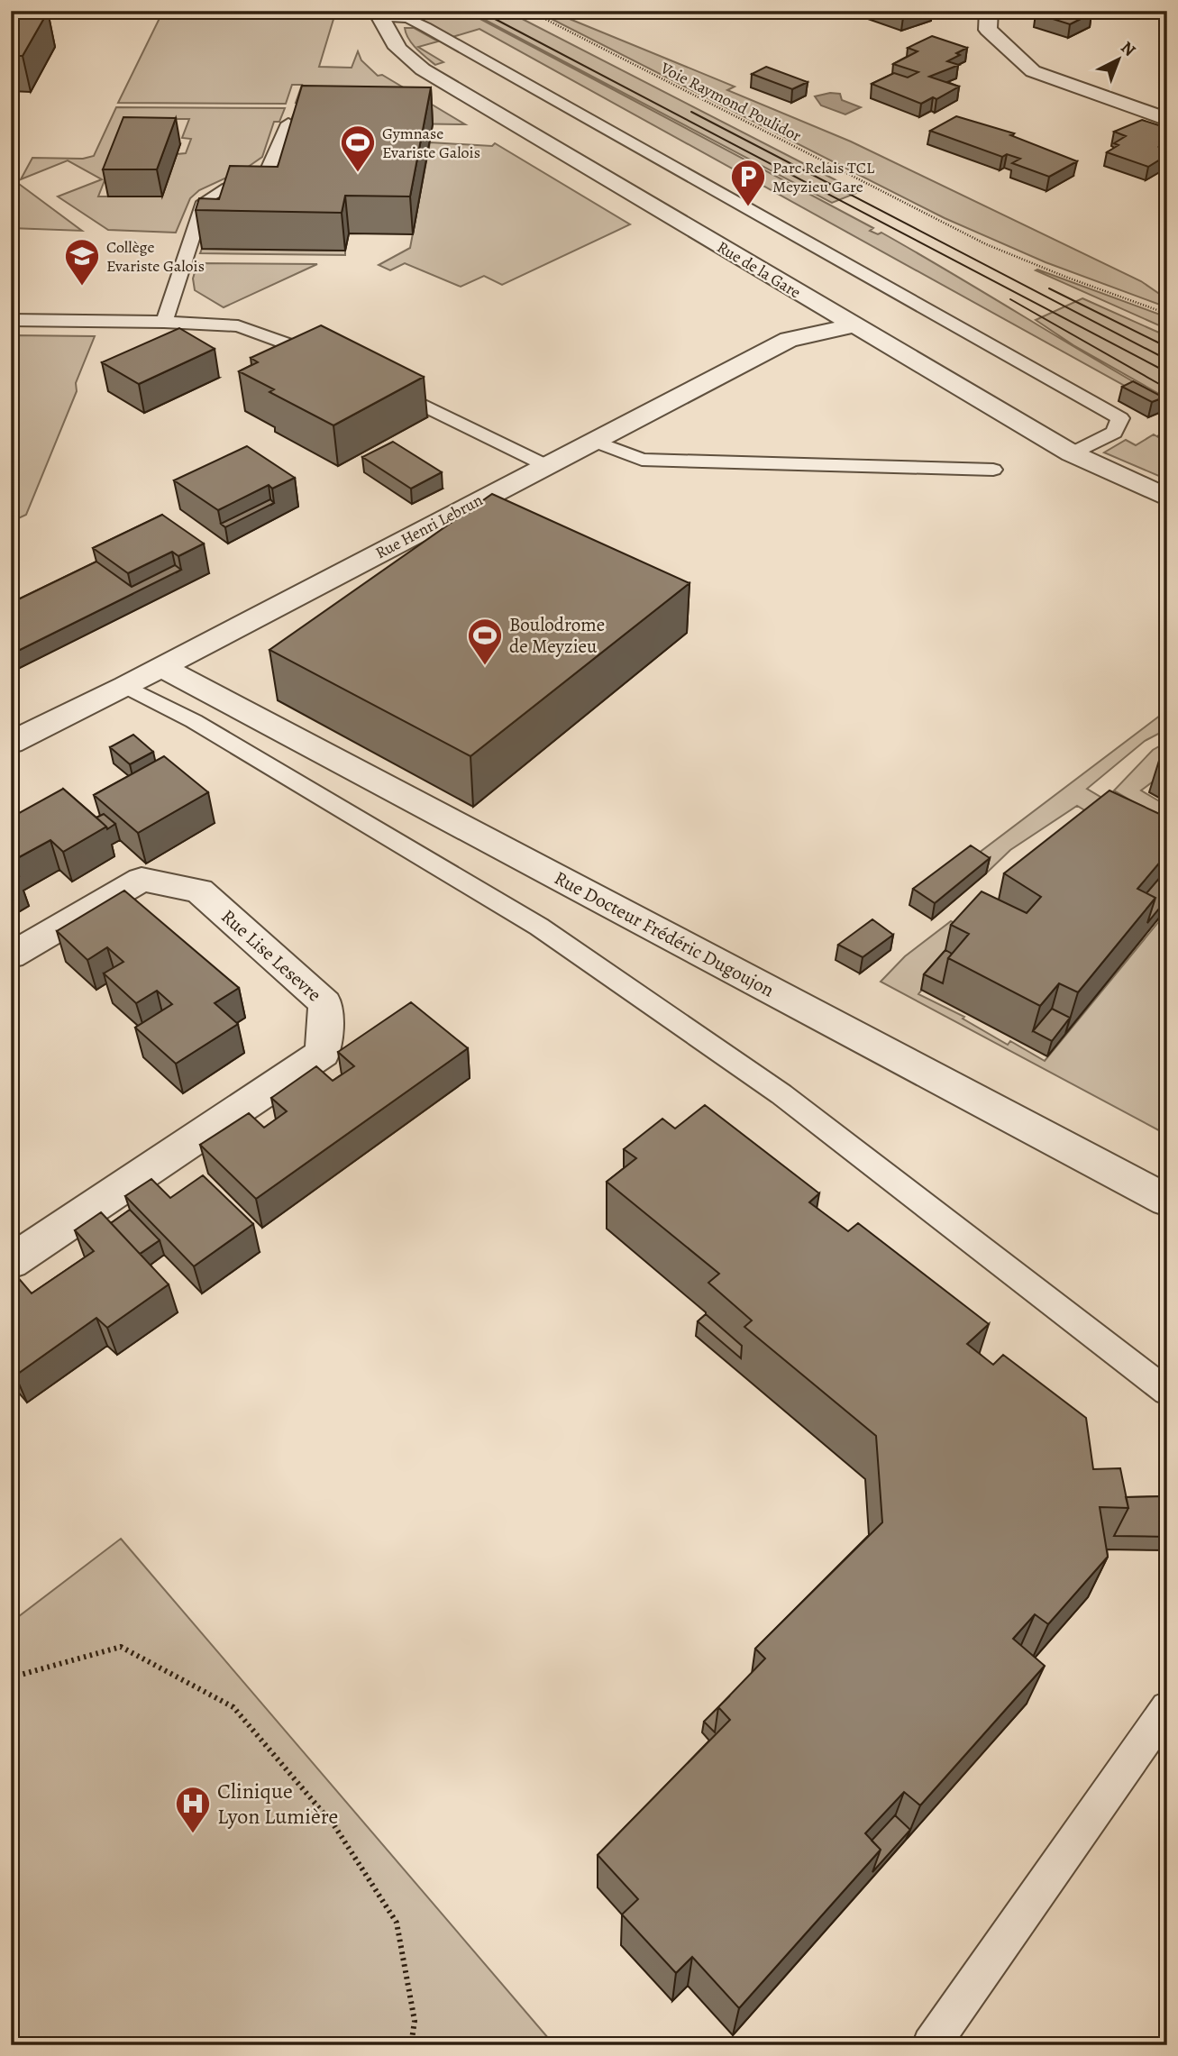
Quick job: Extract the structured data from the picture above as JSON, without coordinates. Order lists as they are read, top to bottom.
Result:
{
  "streets": {
    "street": [
      "Rue de la Gare",
      "Rue Henri Lebrun",
      "Rue Docteur Frédéric Dugoujon",
      "Rue Lise Lesevre"
    ],
    "path": ["Voie Raymond Poulidor"]
  },
  "crossings": [
    ["Rue de la Gare", "Rue Henri Lebrun"],
    ["Rue Henri Lebrun", "Rue Docteur Frédéric Dugoujon"]
  ],
  "places": {
    "sports": ["Gymnase Evariste Galois", "Boulodrome de Meyzieu"],
    "parking": ["Parc Relais TCL Meyzieu Gare"],
    "school or university": ["Collège Evariste Galois"],
    "hospital": ["Clinique Lyon Lumière"]
  },
  "north": "top right"
}
